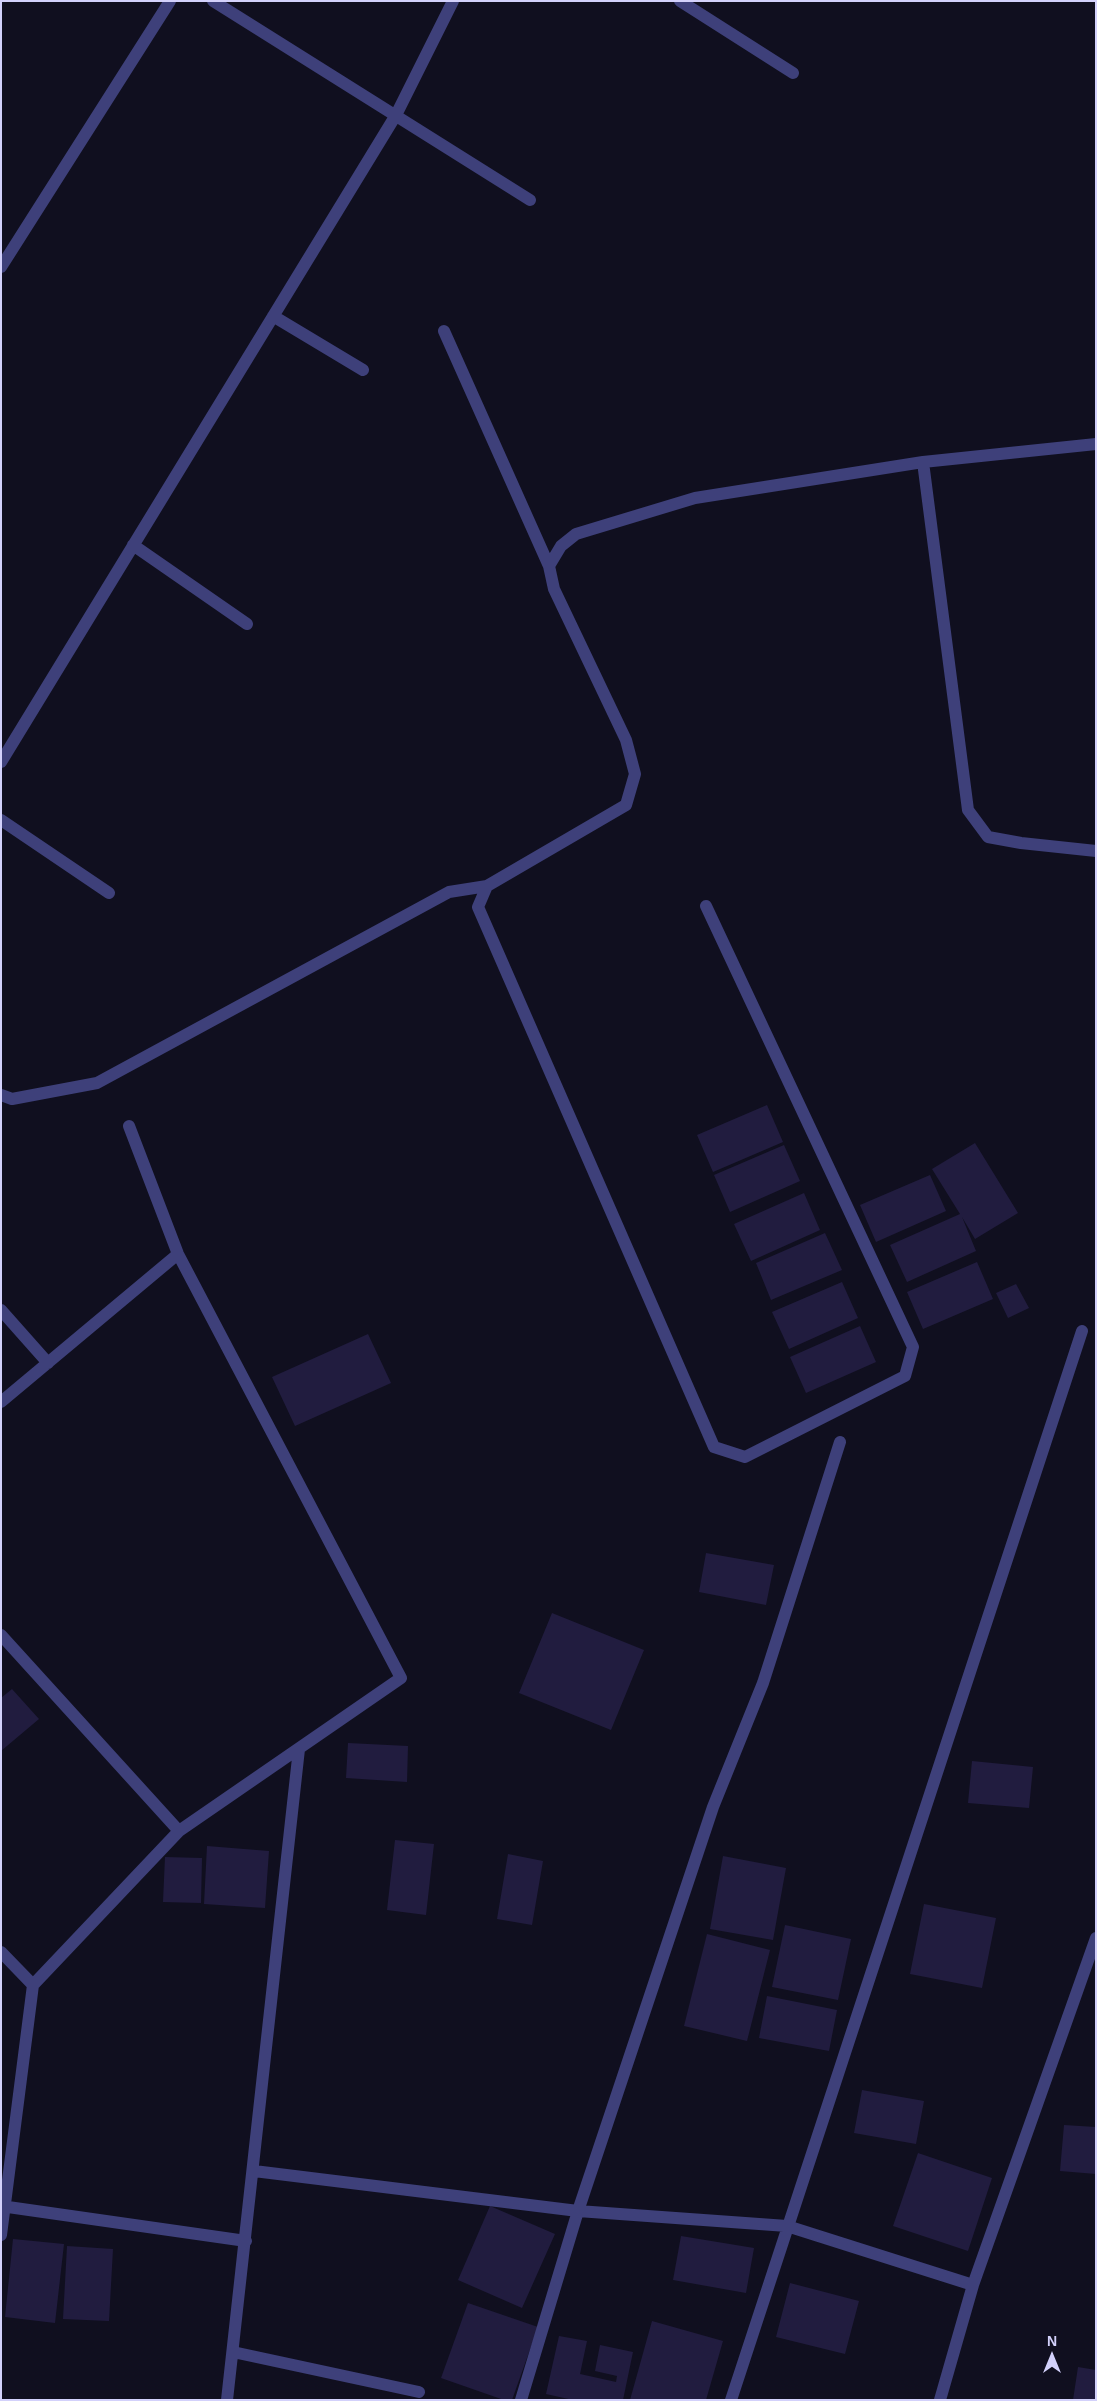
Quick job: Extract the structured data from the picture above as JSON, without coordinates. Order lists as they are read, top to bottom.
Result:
{
  "north": "top"
}
